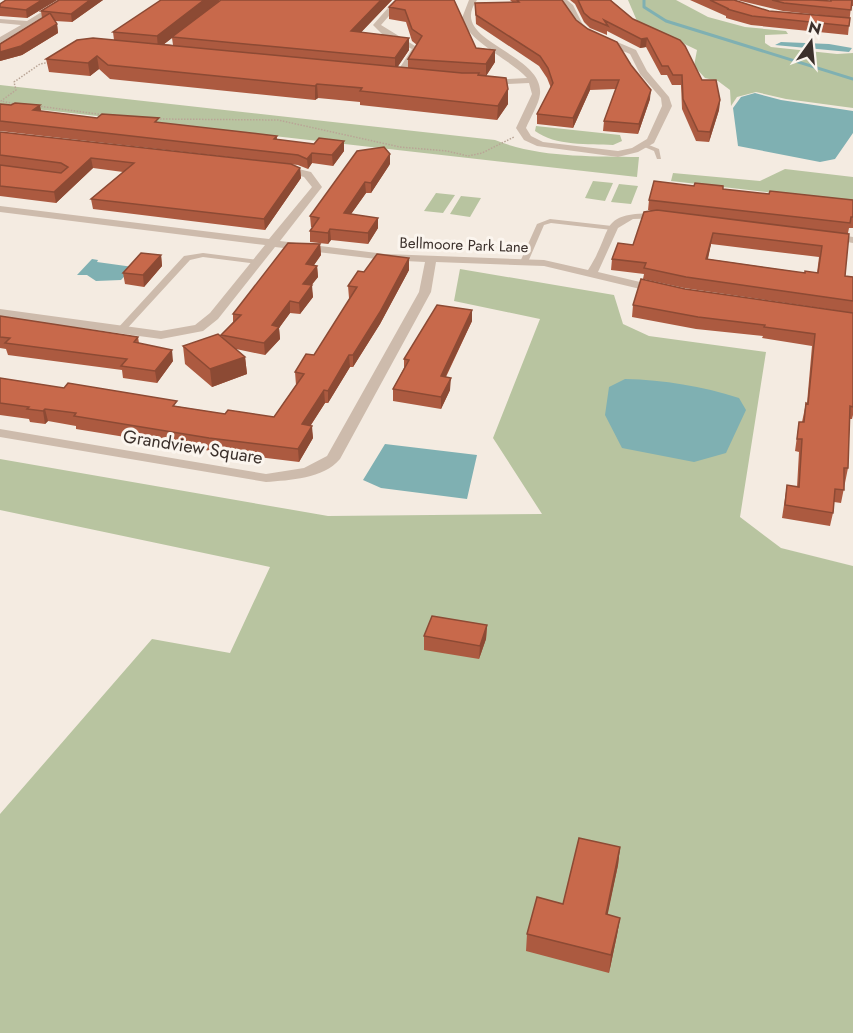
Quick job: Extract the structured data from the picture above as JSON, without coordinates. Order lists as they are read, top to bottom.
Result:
{
  "streets": {
    "street": ["Bellmoore Park Lane", "Grandview Square"]
  },
  "crossings": [
    ["Bellmoore Park Lane", "Grandview Square"]
  ],
  "north": "top"
}
